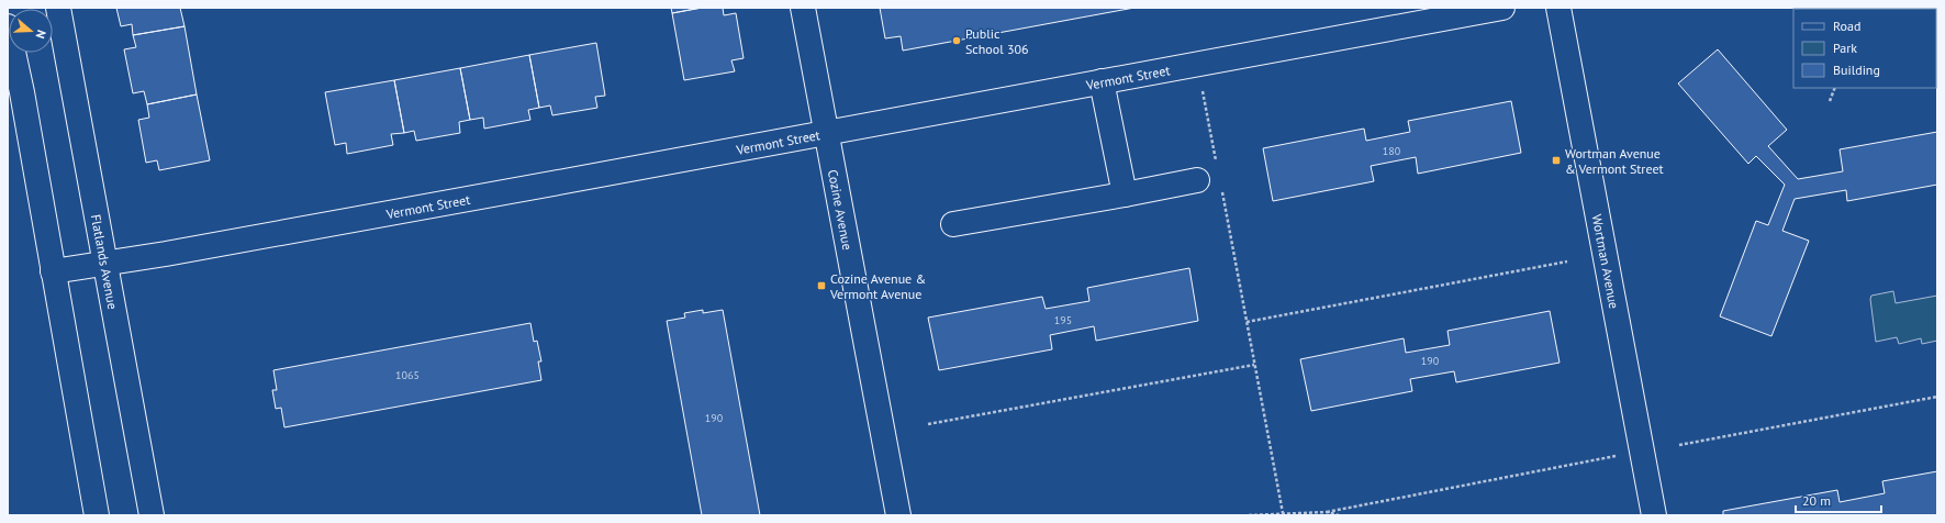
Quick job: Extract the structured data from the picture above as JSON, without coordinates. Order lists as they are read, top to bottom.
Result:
{
  "streets": {
    "street": [
      "Vermont Street",
      "Cozine Avenue",
      "Flatlands Avenue",
      "Wortman Avenue"
    ]
  },
  "crossings": [
    ["Vermont Street", "Cozine Avenue"],
    ["Vermont Street", "Flatlands Avenue"]
  ],
  "places": {
    "other": ["Public School 306"],
    "transit": ["Wortman Avenue & Vermont Street", "Cozine Avenue & Vermont Avenue"]
  },
  "house_numbers": [
    "180",
    "195",
    "190",
    "1065",
    "190"
  ],
  "legend": ["Road", "Park", "Building"],
  "scale_bar": "20 m",
  "north": "right"
}
